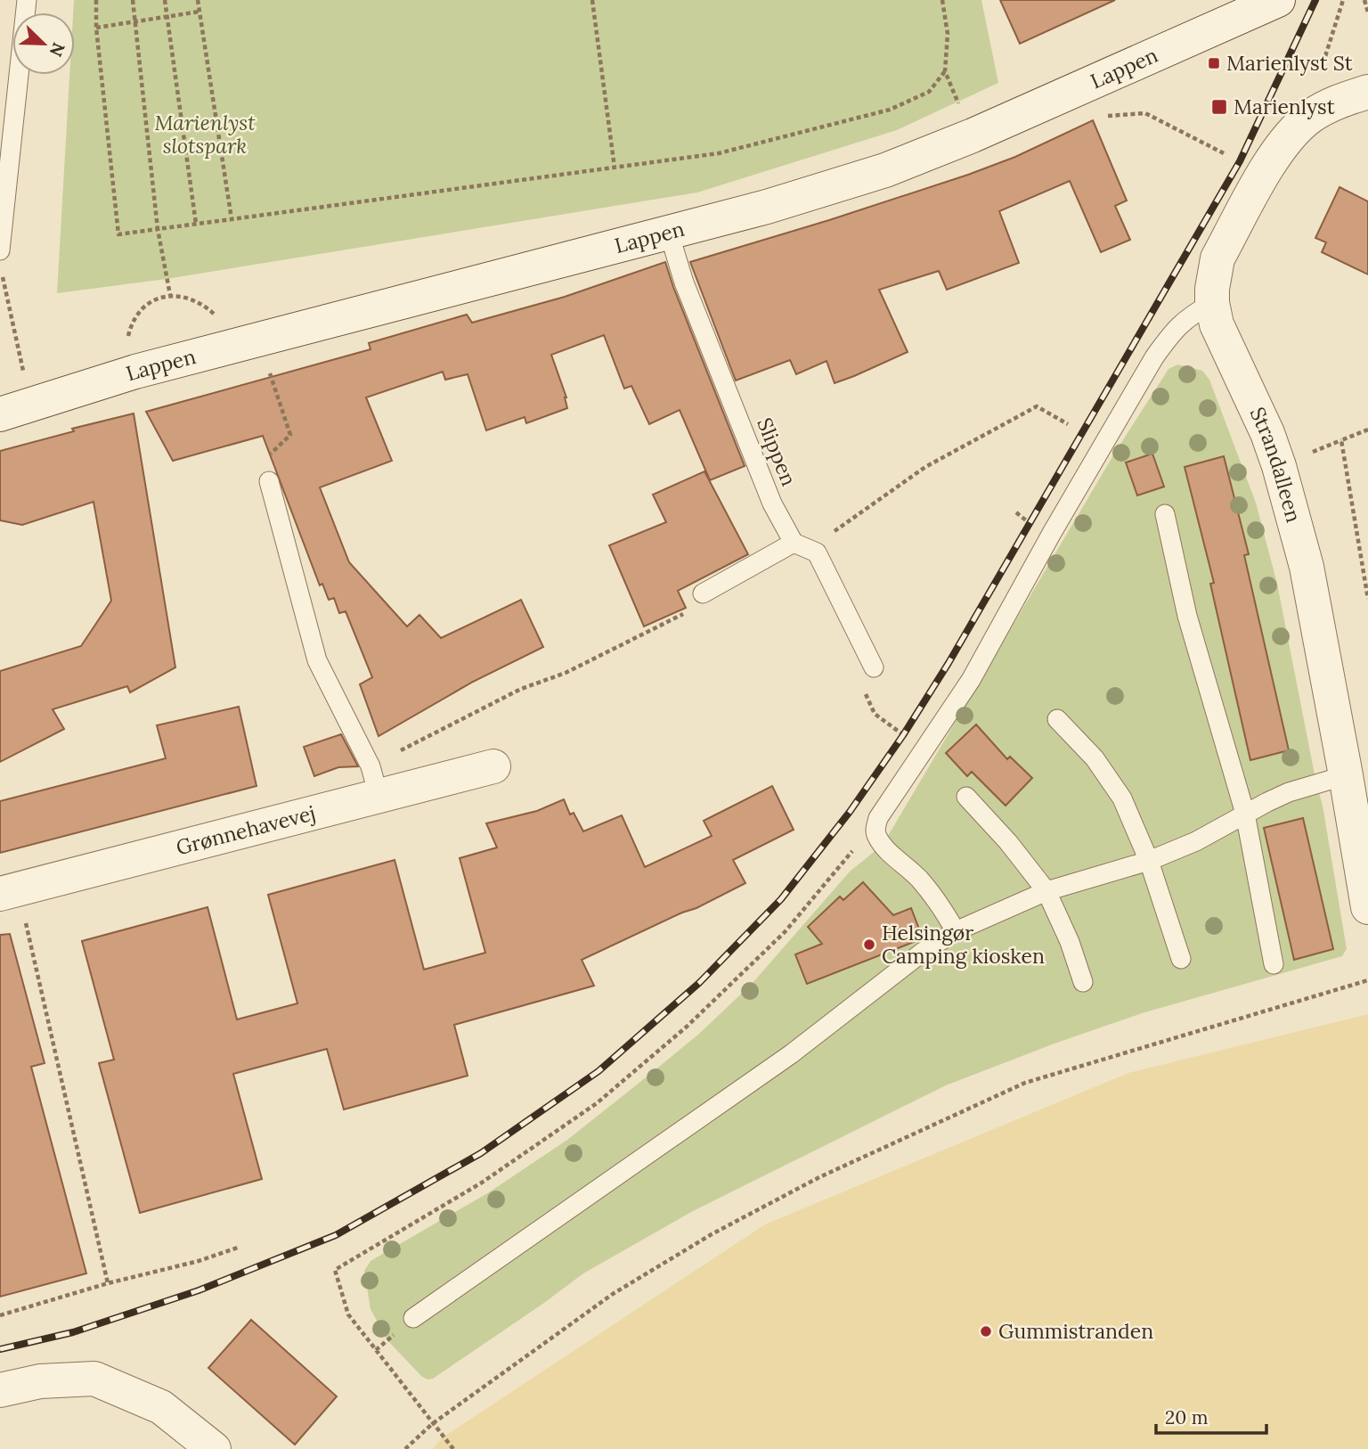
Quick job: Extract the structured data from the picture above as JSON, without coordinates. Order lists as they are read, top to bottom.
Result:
{
  "streets": {
    "street": ["Lappen", "Strandalleen", "Grønnehavevej"],
    "lane": ["Slippen"]
  },
  "crossings": [
    ["Lappen", "Slippen"]
  ],
  "parks": ["Marienlyst slotspark"],
  "places": {
    "transit": ["Marienlyst St", "Marienlyst"],
    "other": ["Helsingør Camping kiosken", "Gummistranden"]
  },
  "scale_bar": "20 m",
  "north": "bottom right"
}
